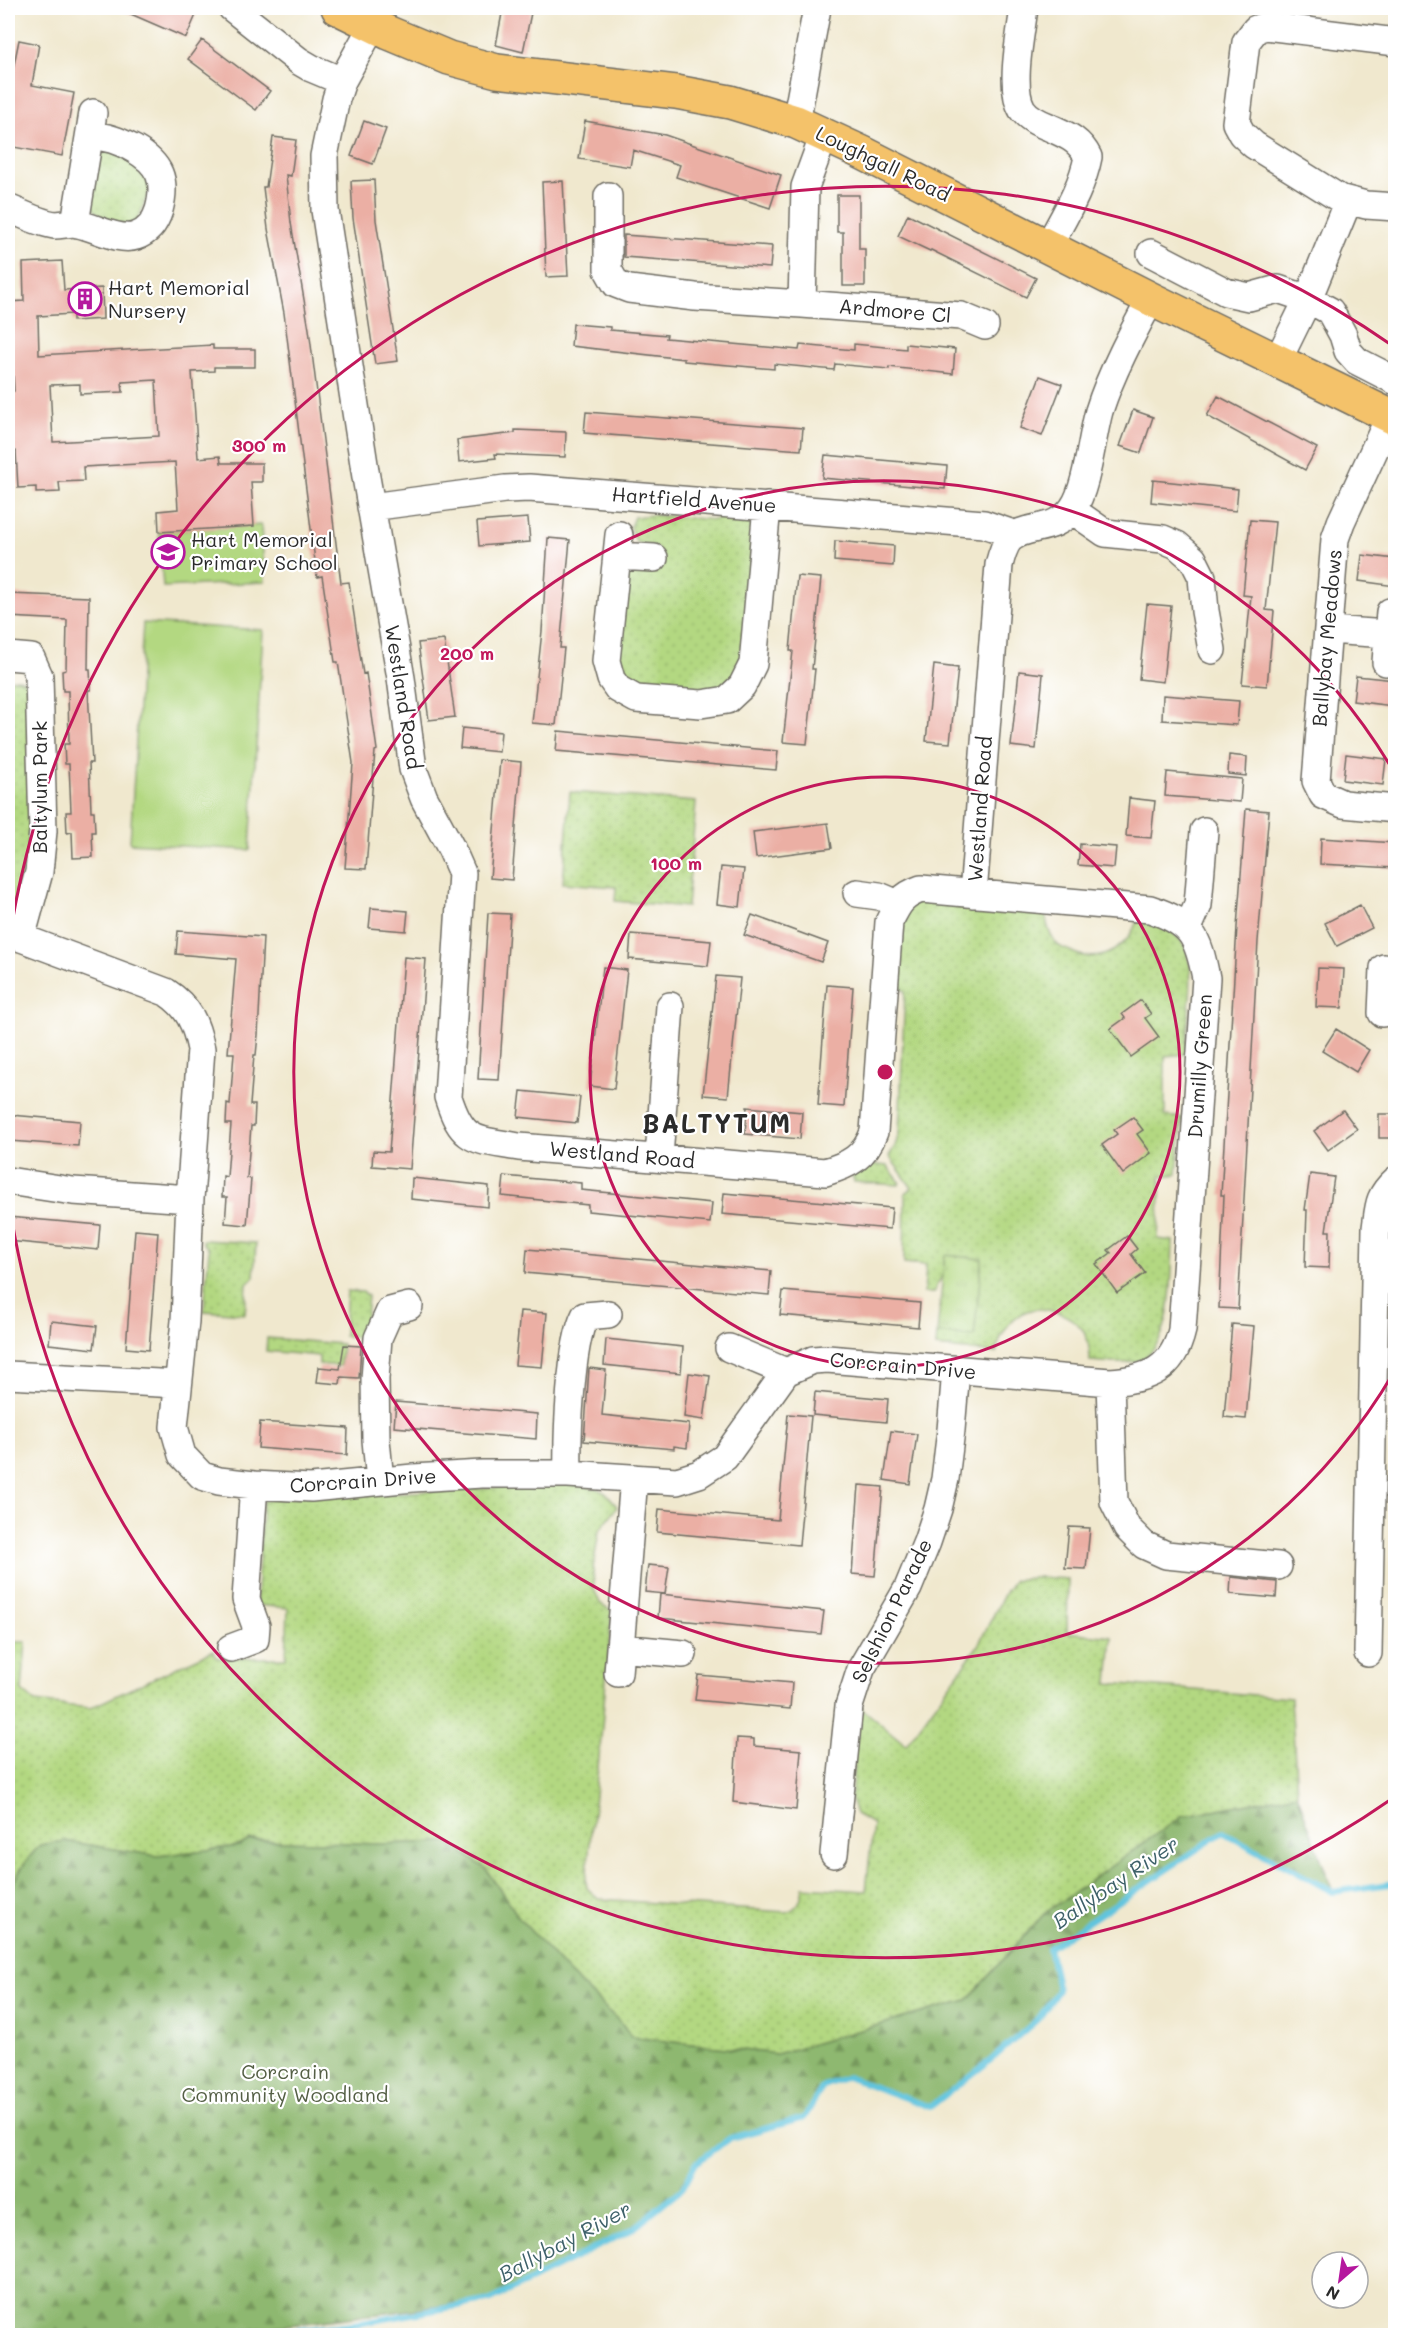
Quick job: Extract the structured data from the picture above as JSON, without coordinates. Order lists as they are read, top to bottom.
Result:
{
  "streets": {
    "main road": ["Loughgall Road"],
    "street": [
      "Ardmore Cl",
      "Hartfield Avenue",
      "Ballybay Meadows",
      "Westland Road",
      "Baltylum Park",
      "Drumilly Green",
      "Corcrain Drive",
      "Selshion Parade"
    ]
  },
  "crossings": [
    ["Loughgall Road", "Ballybay Meadows"],
    ["Loughgall Road", "Westland Road"],
    ["Hartfield Avenue", "Westland Road"],
    ["Baltylum Park", "Corcrain Drive"],
    ["Drumilly Green", "Corcrain Drive"],
    ["Corcrain Drive", "Selshion Parade"]
  ],
  "districts": ["BALTYTUM"],
  "water": ["Ballybay River"],
  "parks": ["Corcrain Community Woodland"],
  "places": {
    "building": ["Hart Memorial Nursery"],
    "school or university": ["Hart Memorial Primary School"]
  },
  "north": "bottom left",
  "rings": ["300 m", "200 m", "100 m"]
}
